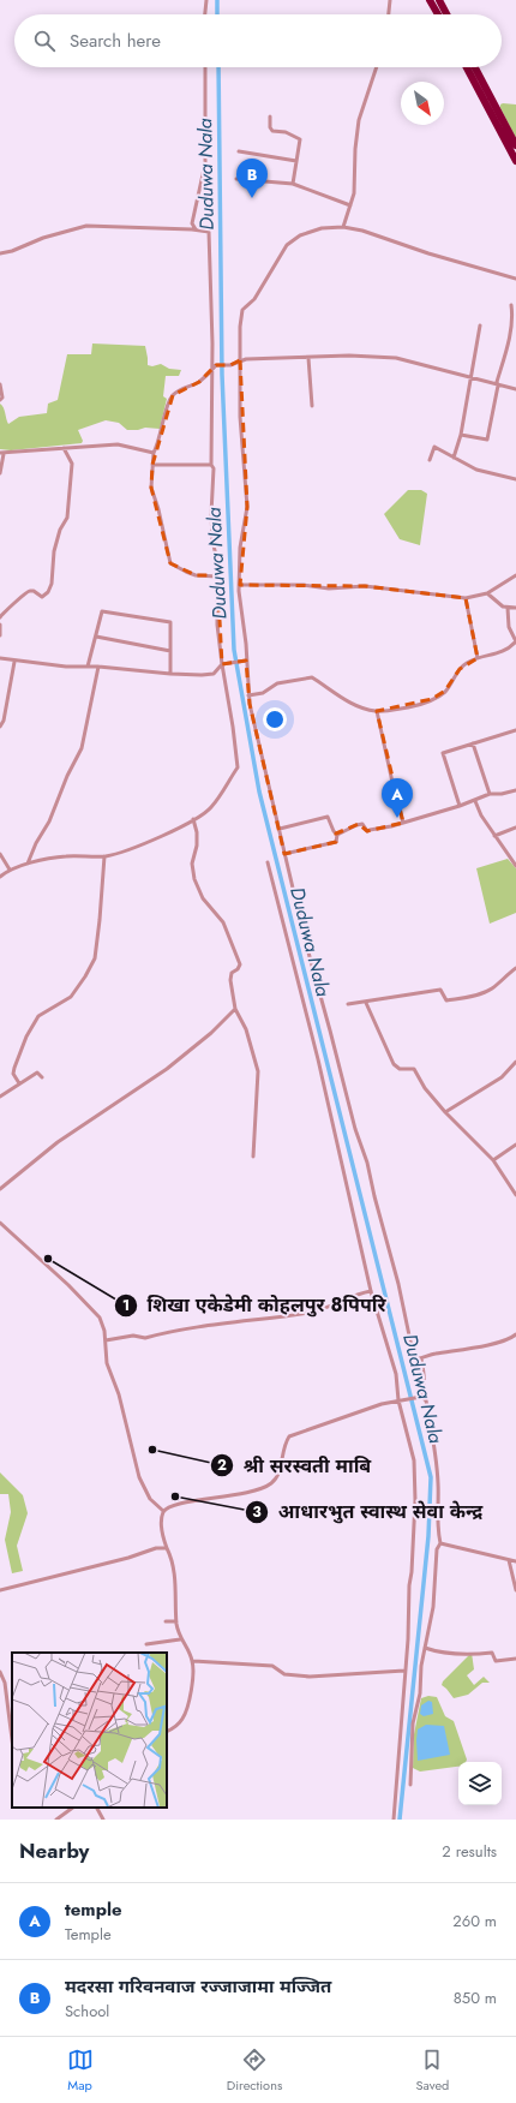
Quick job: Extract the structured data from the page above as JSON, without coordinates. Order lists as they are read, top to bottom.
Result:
{
  "water": ["Duduwa Nala"],
  "places": ["शिखा एकेडेमी कोहलपुर 8पिपरि", "श्री सरस्वती माबि", "आधारभुत स्वास्थ सेवा केन्द्र"],
  "north": "bottom right",
  "page": {
    "search": "Search here",
    "pins": ["B", "A"],
    "heading": ["Nearby", "2 results"],
    "list": [
      {
        "mark": "A",
        "name": "temple",
        "note": "Temple",
        "value": "260 m"
      },
      {
        "mark": "B",
        "name": "मदरसा गरिवनवाज रज्जाजामा मज्जित",
        "note": "School",
        "value": "850 m"
      }
    ],
    "nav": ["Map", "Directions", "Saved"]
  }
}
